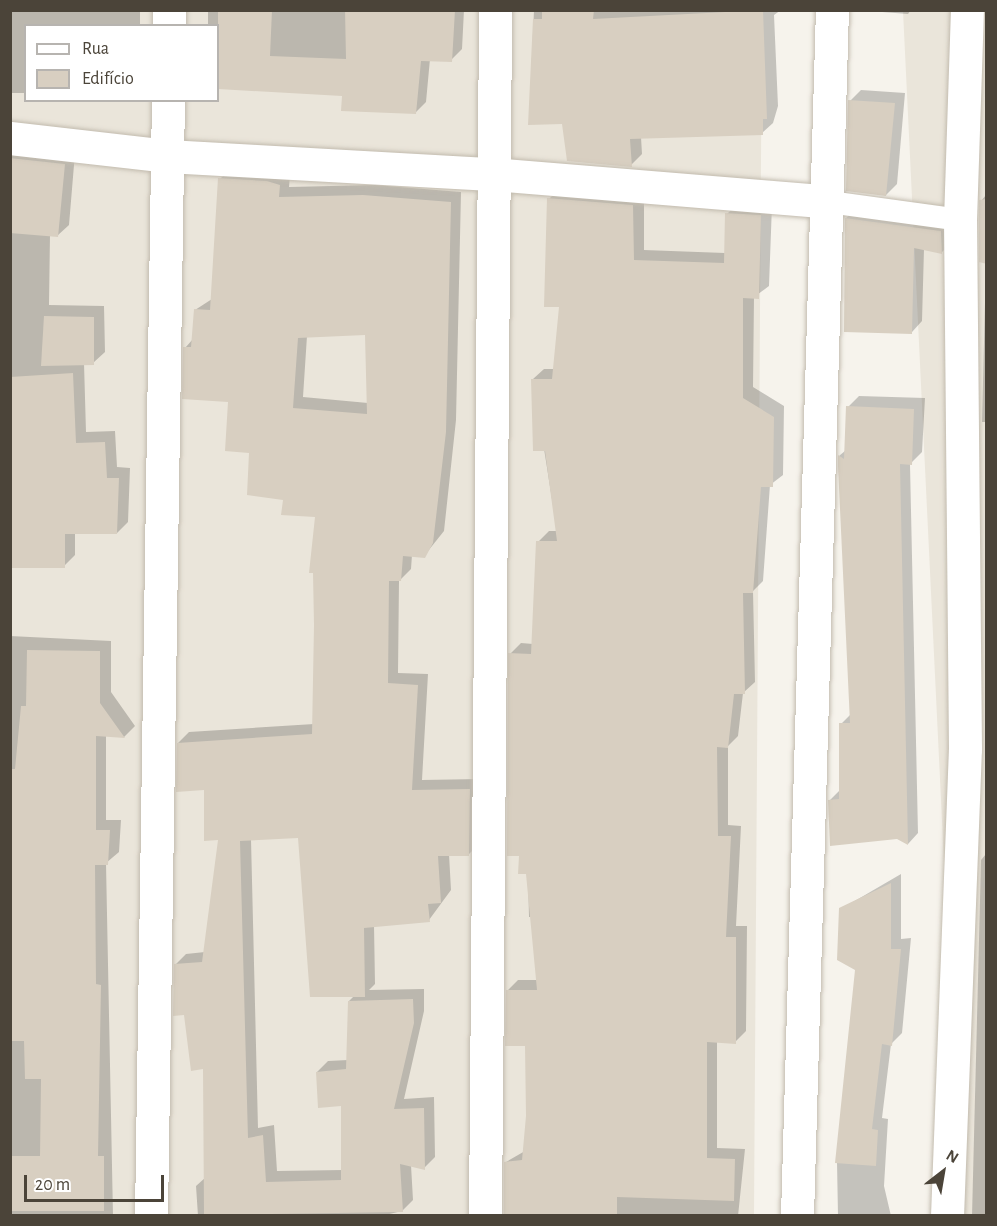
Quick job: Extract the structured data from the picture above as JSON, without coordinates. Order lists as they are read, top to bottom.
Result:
{
  "legend": ["Rua", "Edifício"],
  "scale_bar": "20 m",
  "north": "top right"
}
